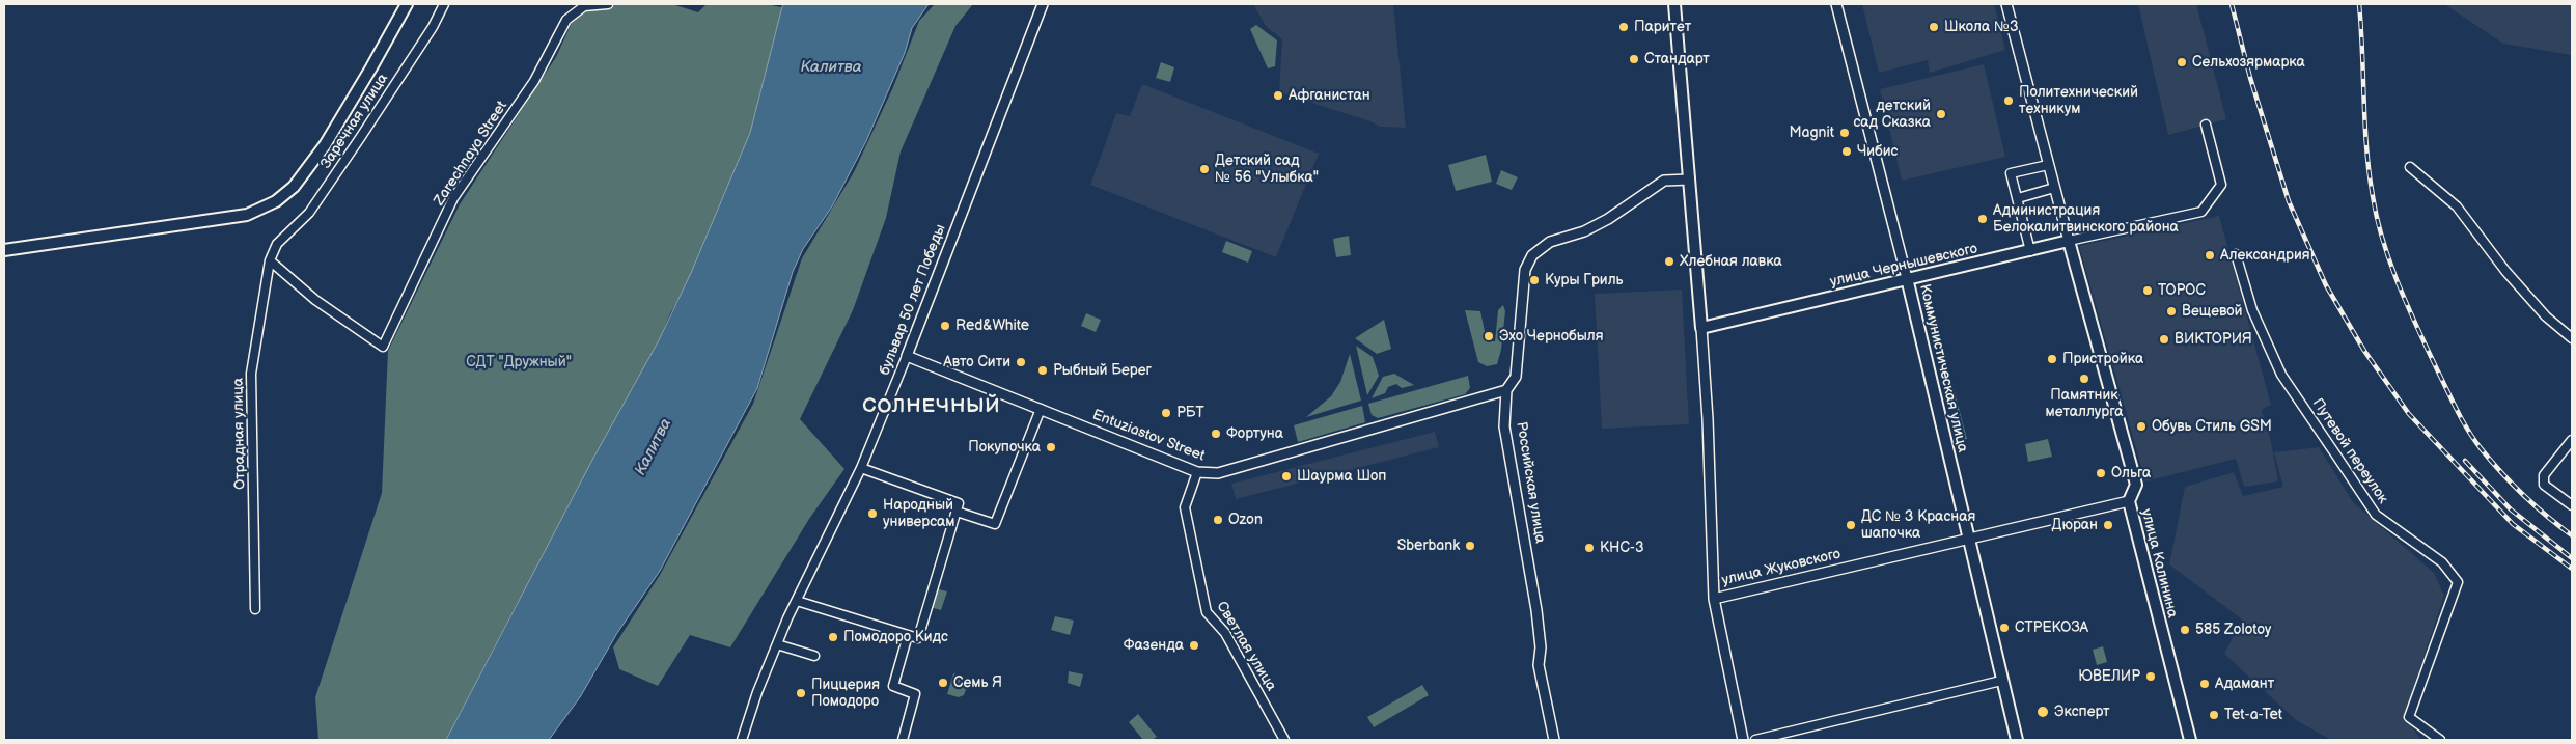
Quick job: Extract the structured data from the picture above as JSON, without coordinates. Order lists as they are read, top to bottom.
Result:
{
  "streets": {
    "main road": ["улица Чернышевского", "Коммунистическая улица", "улица Калинина"],
    "street": [
      "Заречная улица",
      "Zarechnaya Street",
      "бульвар 50 лет Победы",
      "Отрадная улица",
      "Entuziastov Street",
      "Путевой переулок",
      "Российская улица",
      "улица Жуковского",
      "Светлая улица"
    ]
  },
  "crossings": [
    ["Заречная улица", "Отрадная улица"],
    ["Zarechnaya Street", "Отрадная улица"],
    ["улица Чернышевского", "Коммунистическая улица"],
    ["улица Чернышевского", "улица Калинина"],
    ["бульвар 50 лет Победы", "Entuziastov Street"],
    ["Коммунистическая улица", "улица Жуковского"],
    ["Entuziastov Street", "Российская улица"],
    ["Entuziastov Street", "Светлая улица"],
    ["улица Калинина", "улица Жуковского"]
  ],
  "districts": ["СОЛНЕЧНЫЙ"],
  "water": ["Калитва"],
  "parks": ["СДТ \"Дружный\""],
  "places": [
    "Паритет",
    "Школа №3",
    "Стандарт",
    "Сельхозярмарка",
    "Афганистан",
    "Политехнический техникум",
    "детский сад Сказка",
    "Magnit",
    "Чибис",
    "Детский сад № 56 \"Улыбка\"",
    "Администрация Белокалитвинского района",
    "Александрия",
    "Хлебная лавка",
    "Куры Гриль",
    "ТОРОС",
    "Вещевой",
    "Red&White",
    "Эхо Чернобыля",
    "ВИКТОРИЯ",
    "Пристройка",
    "Авто Сити",
    "Рыбный Берег",
    "Памятник металлурга",
    "РБТ",
    "Обувь Стиль GSM",
    "Фортуна",
    "Покупочка",
    "Ольга",
    "Шаурма Шоп",
    "Народный универсам",
    "Ozon",
    "ДС № 3 Красная шапочка",
    "Дюран",
    "Sberbank",
    "КНС-3",
    "СТРЕКОЗА",
    "585 Zolotoy",
    "Помодоро Кидс",
    "Фазенда",
    "ЮВЕЛИР",
    "Семь Я",
    "Адамант",
    "Пиццерия Помодоро",
    "Эксперт",
    "Tet-a-Tet"
  ]
}
